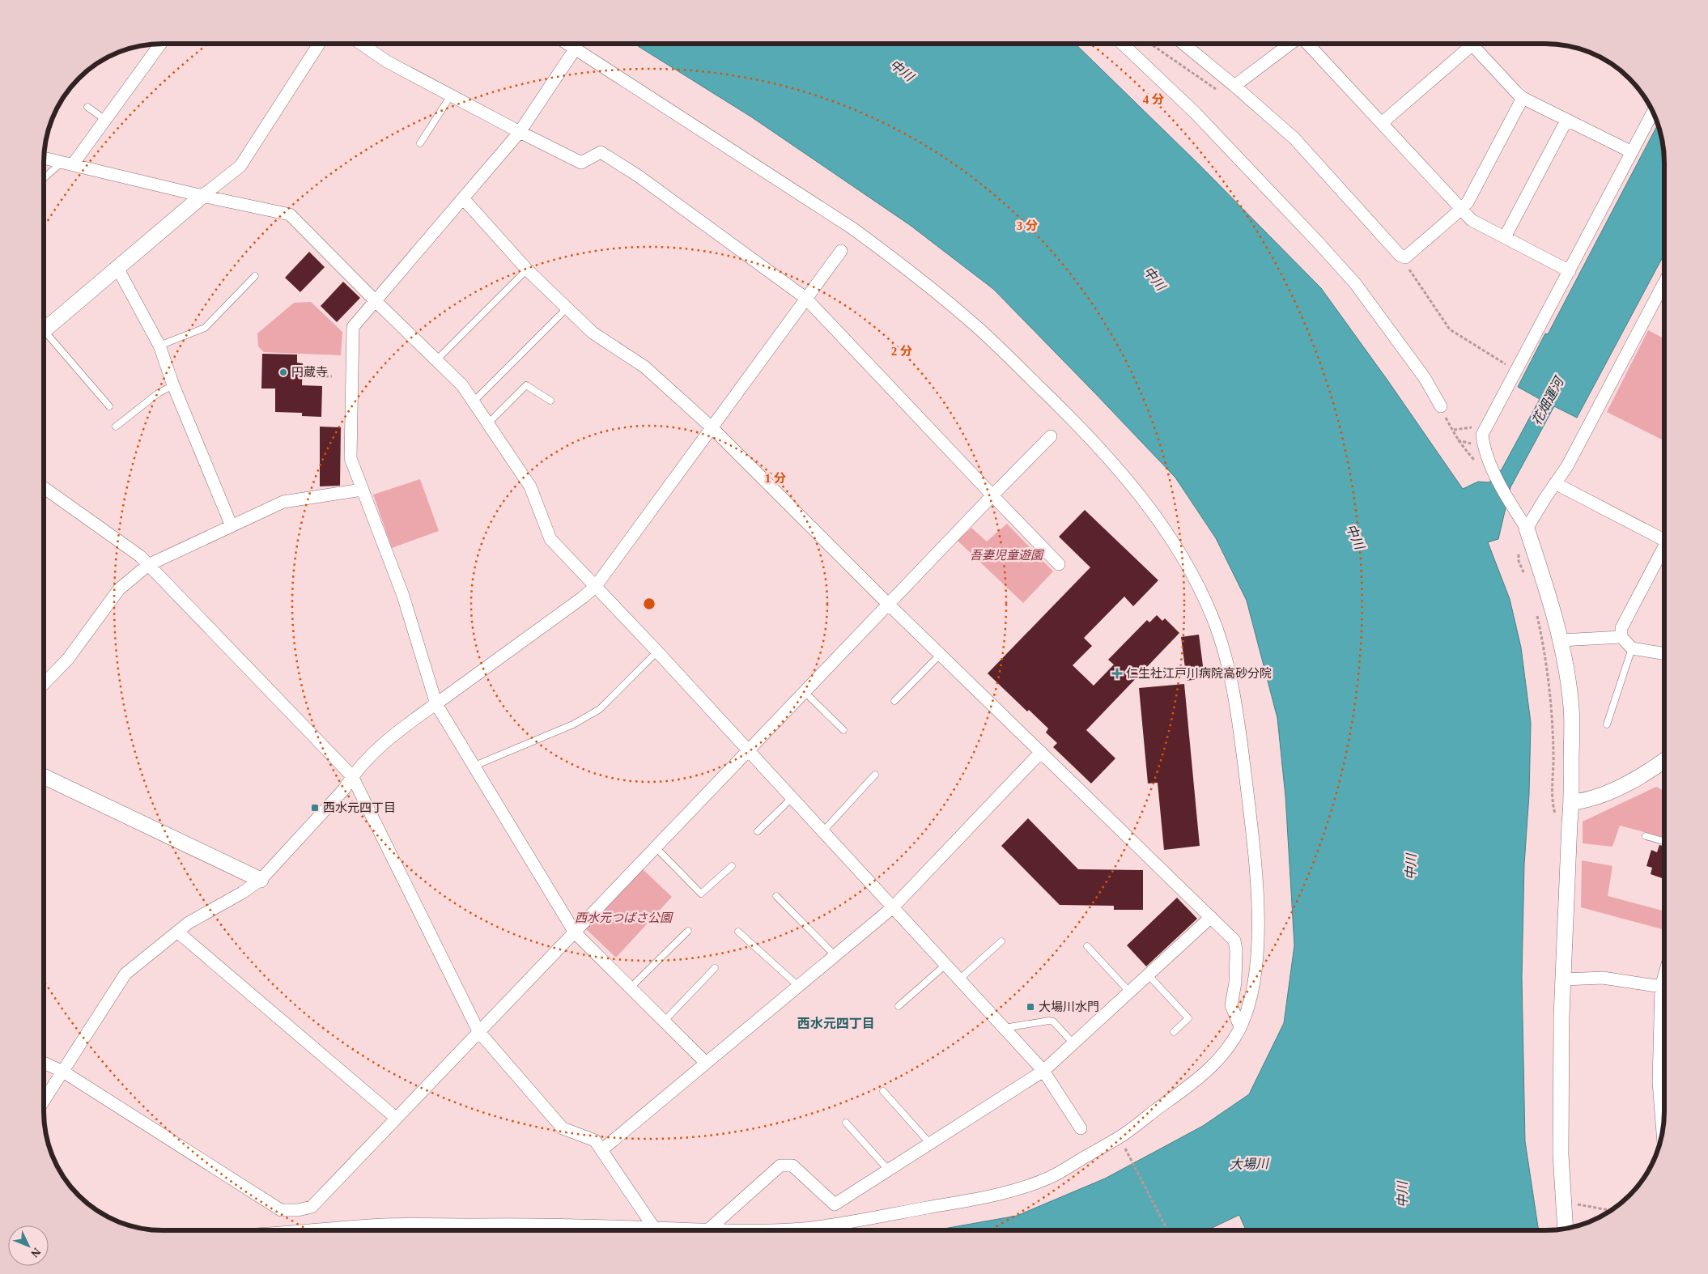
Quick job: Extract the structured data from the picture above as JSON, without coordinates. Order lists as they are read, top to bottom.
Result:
{
  "districts": ["西水元四丁目"],
  "water": ["中川", "花畑運河", "大場川"],
  "parks": ["吾妻児童遊園", "西水元つばさ公園"],
  "places": {
    "other": ["円蔵寺"],
    "health": ["仁生社江戸川病院高砂分院"],
    "transit": ["西水元四丁目", "大場川水門"]
  },
  "north": "bottom right",
  "rings": [
    "4 分",
    "3 分",
    "2 分",
    "1 分"
  ]
}
